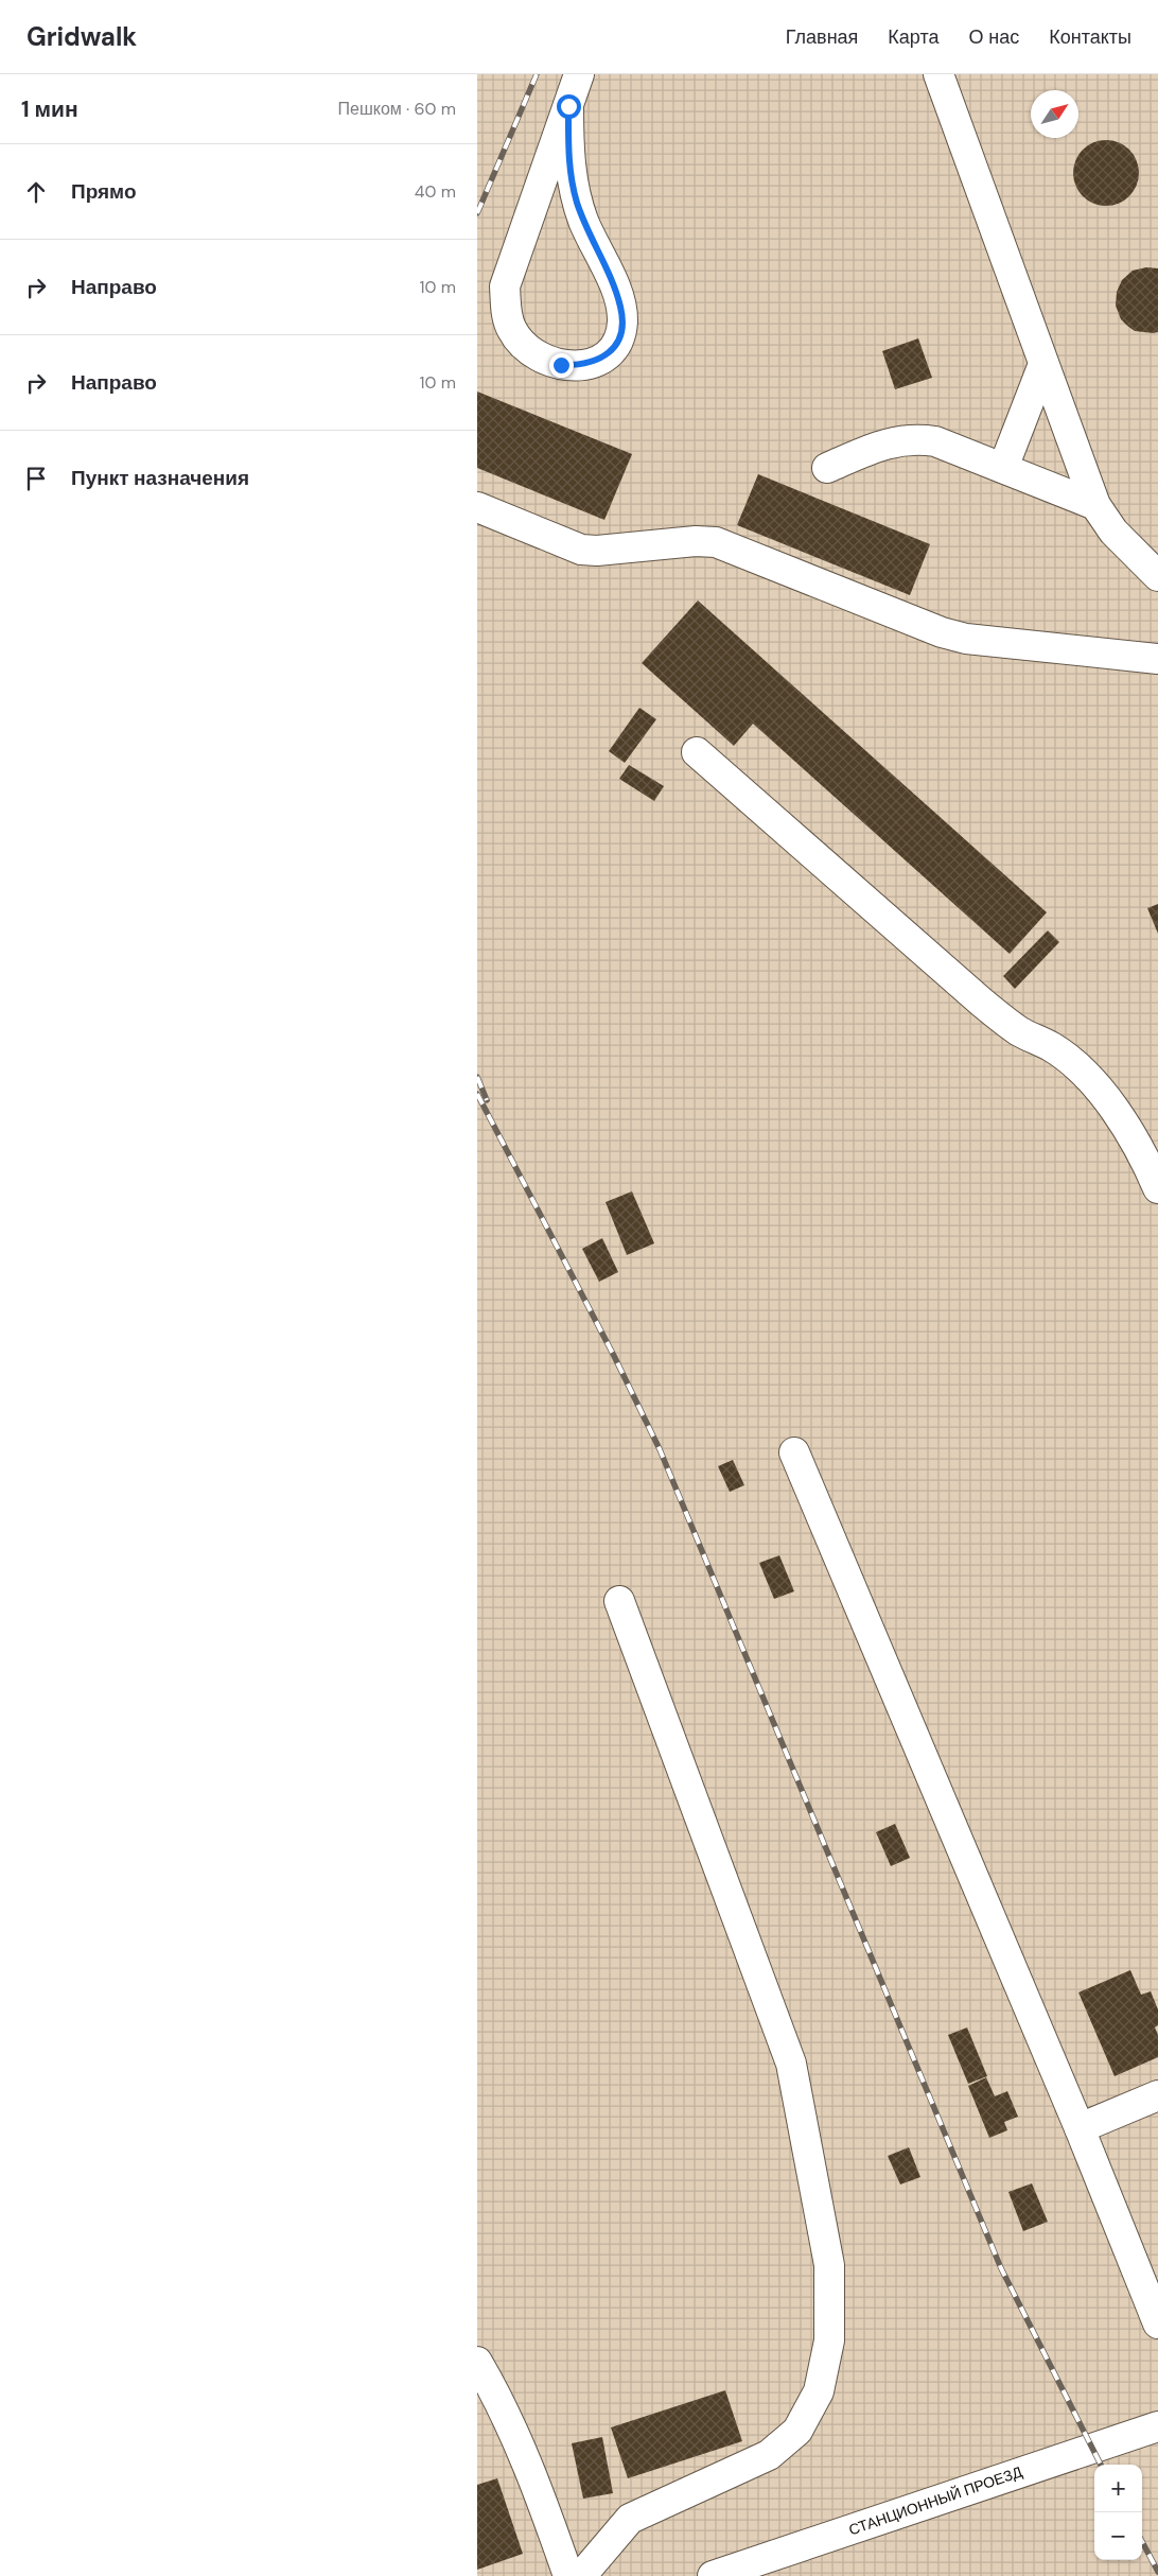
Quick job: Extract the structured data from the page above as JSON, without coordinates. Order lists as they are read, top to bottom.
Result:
{
  "streets": {
    "street": ["СТАНЦИОННЫЙ ПРОЕЗД"]
  },
  "north": "top right",
  "page": {
    "header": "Gridwalk",
    "nav": [
      "Главная",
      "Карта",
      "О нас",
      "Контакты"
    ],
    "heading": ["1 мин", "Пешком · 60 m"],
    "list": [
      ["Прямо", "40 m"],
      ["Направо", "10 m"],
      ["Направо", "10 m"],
      "Пункт назначения"
    ],
    "map_buttons": ["+", "−"]
  }
}
